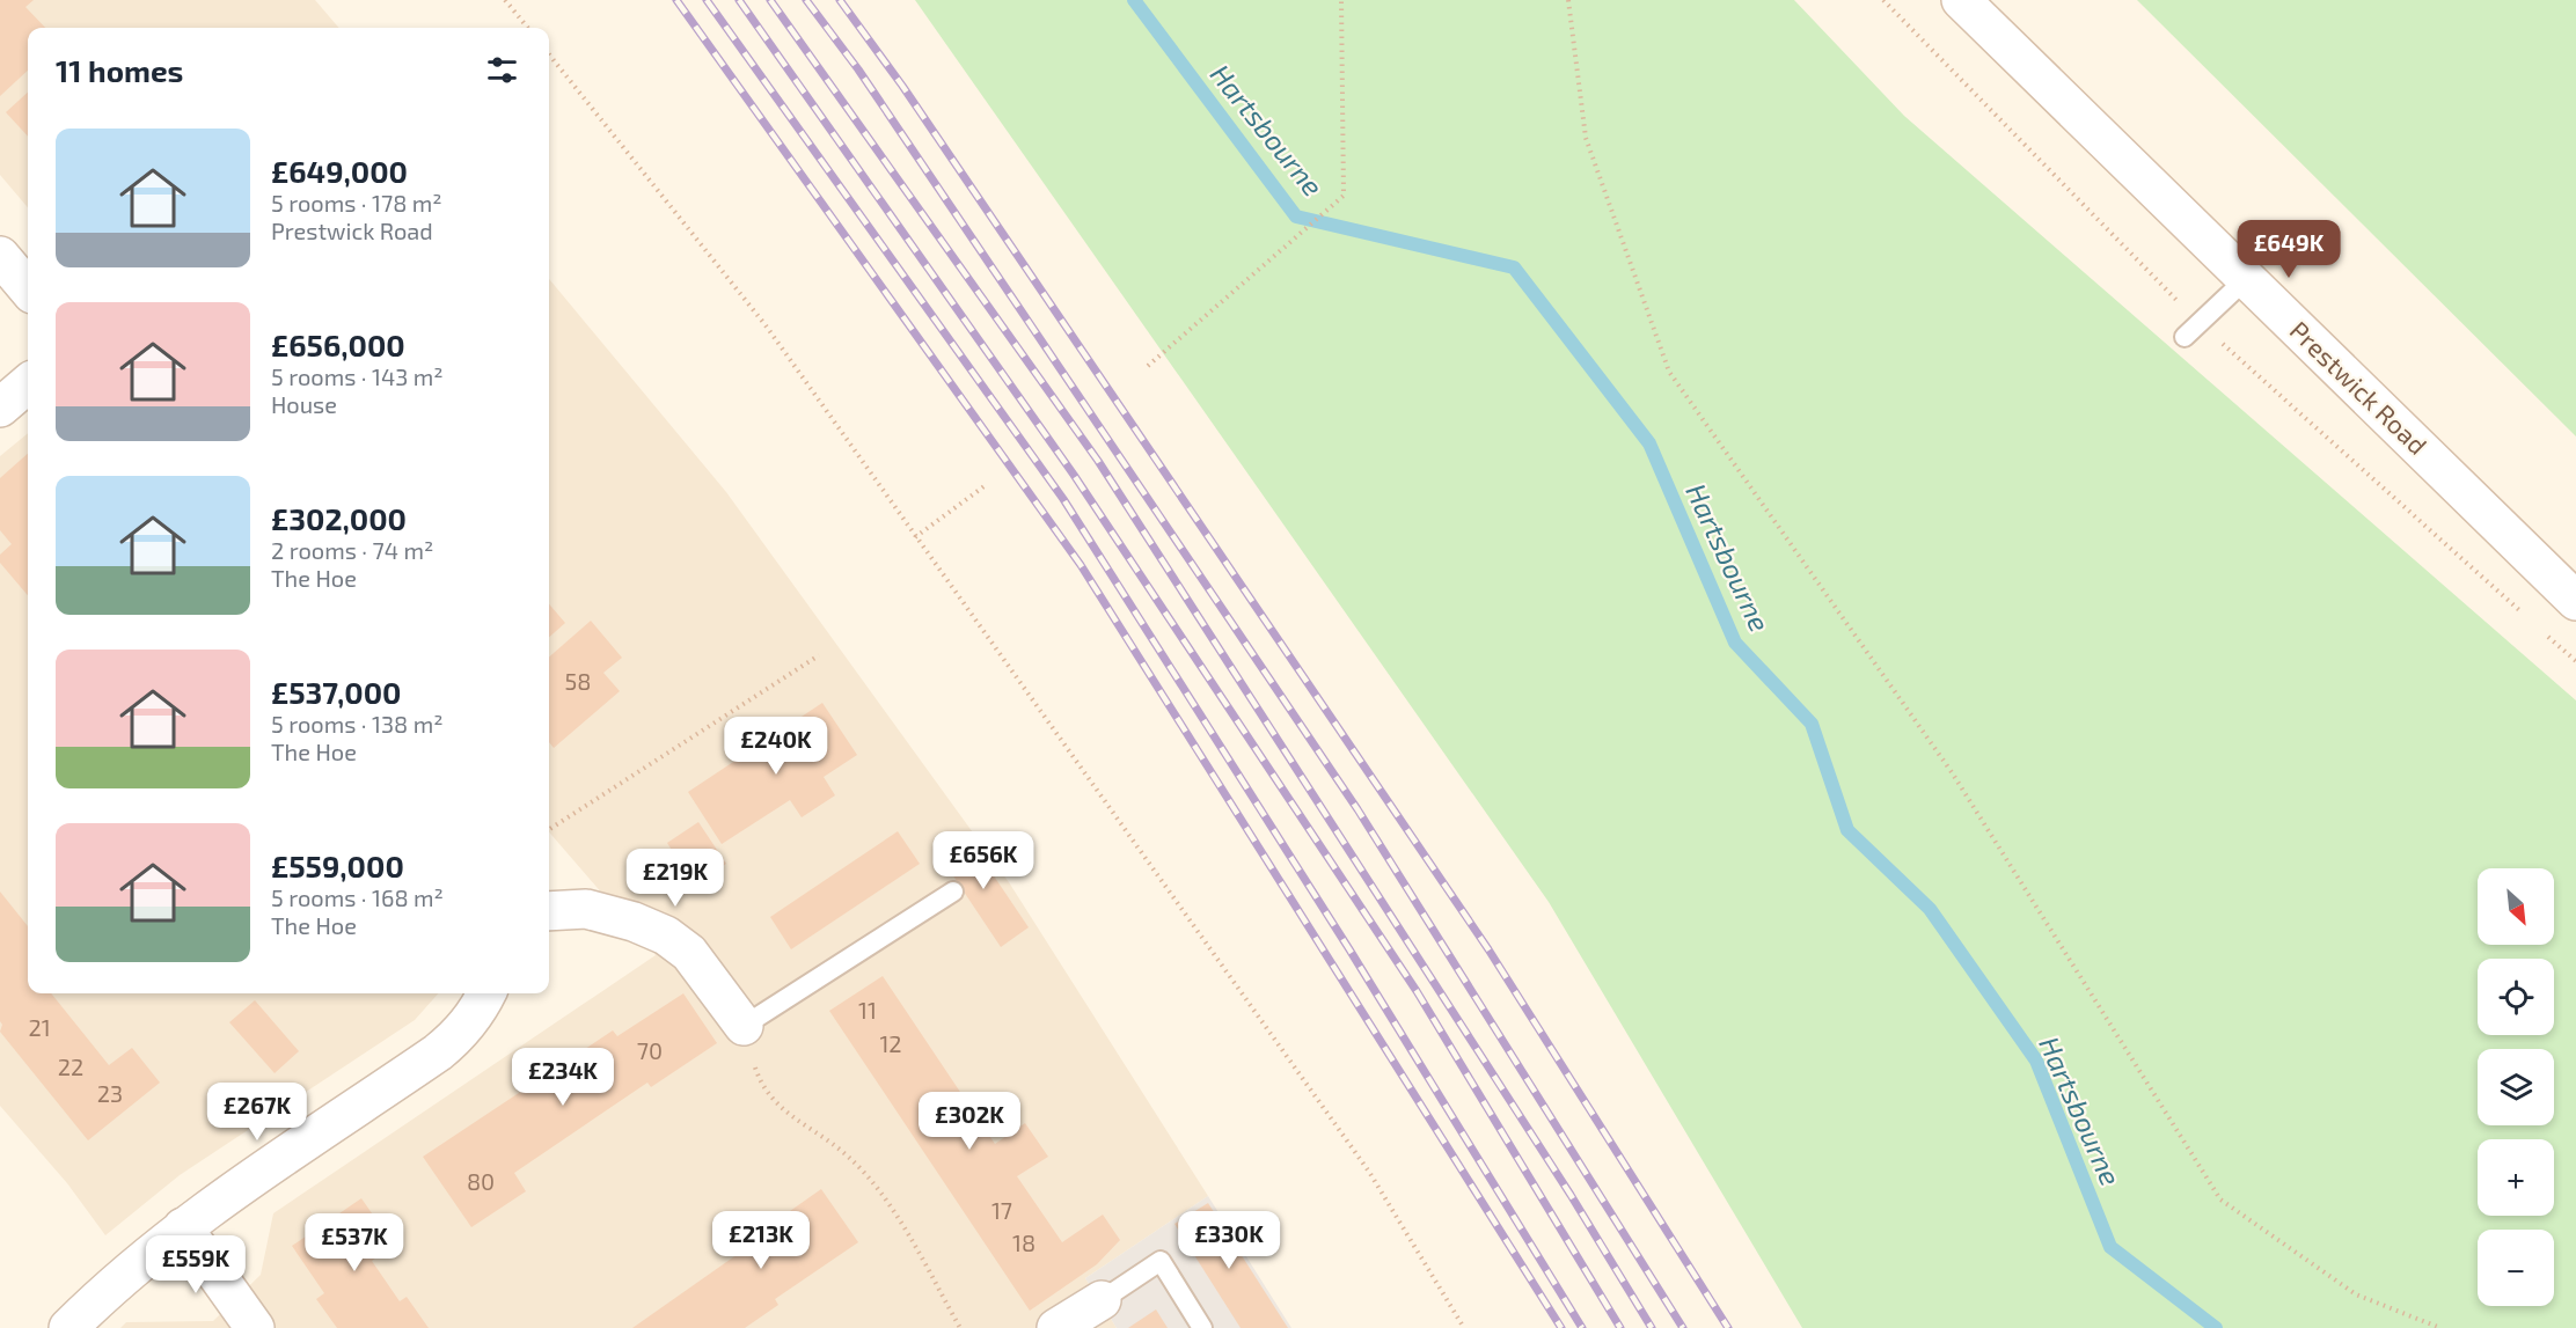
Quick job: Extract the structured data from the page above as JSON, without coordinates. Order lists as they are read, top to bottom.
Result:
{
  "streets": {
    "street": ["Prestwick Road"]
  },
  "water": ["Hartsbourne"],
  "house_numbers": [
    "58",
    "11",
    "21",
    "12",
    "70",
    "22",
    "23",
    "80",
    "17",
    "18"
  ],
  "north": "bottom right",
  "page": {
    "heading": "11 homes",
    "list": [
      {
        "name": "£649,000",
        "note": "5 rooms · 178 m² · Prestwick Road"
      },
      {
        "name": "£656,000",
        "note": "5 rooms · 143 m² · House"
      },
      {
        "name": "£302,000",
        "note": "2 rooms · 74 m² · The Hoe"
      },
      {
        "name": "£537,000",
        "note": "5 rooms · 138 m² · The Hoe"
      },
      {
        "name": "£559,000",
        "note": "5 rooms · 168 m² · The Hoe"
      }
    ],
    "price": [
      "£649K",
      "£240K",
      "£656K",
      "£219K",
      "£234K",
      "£267K",
      "£302K",
      "£213K",
      "£330K",
      "£537K",
      "£559K"
    ],
    "map_buttons": ["+", "−"]
  }
}
